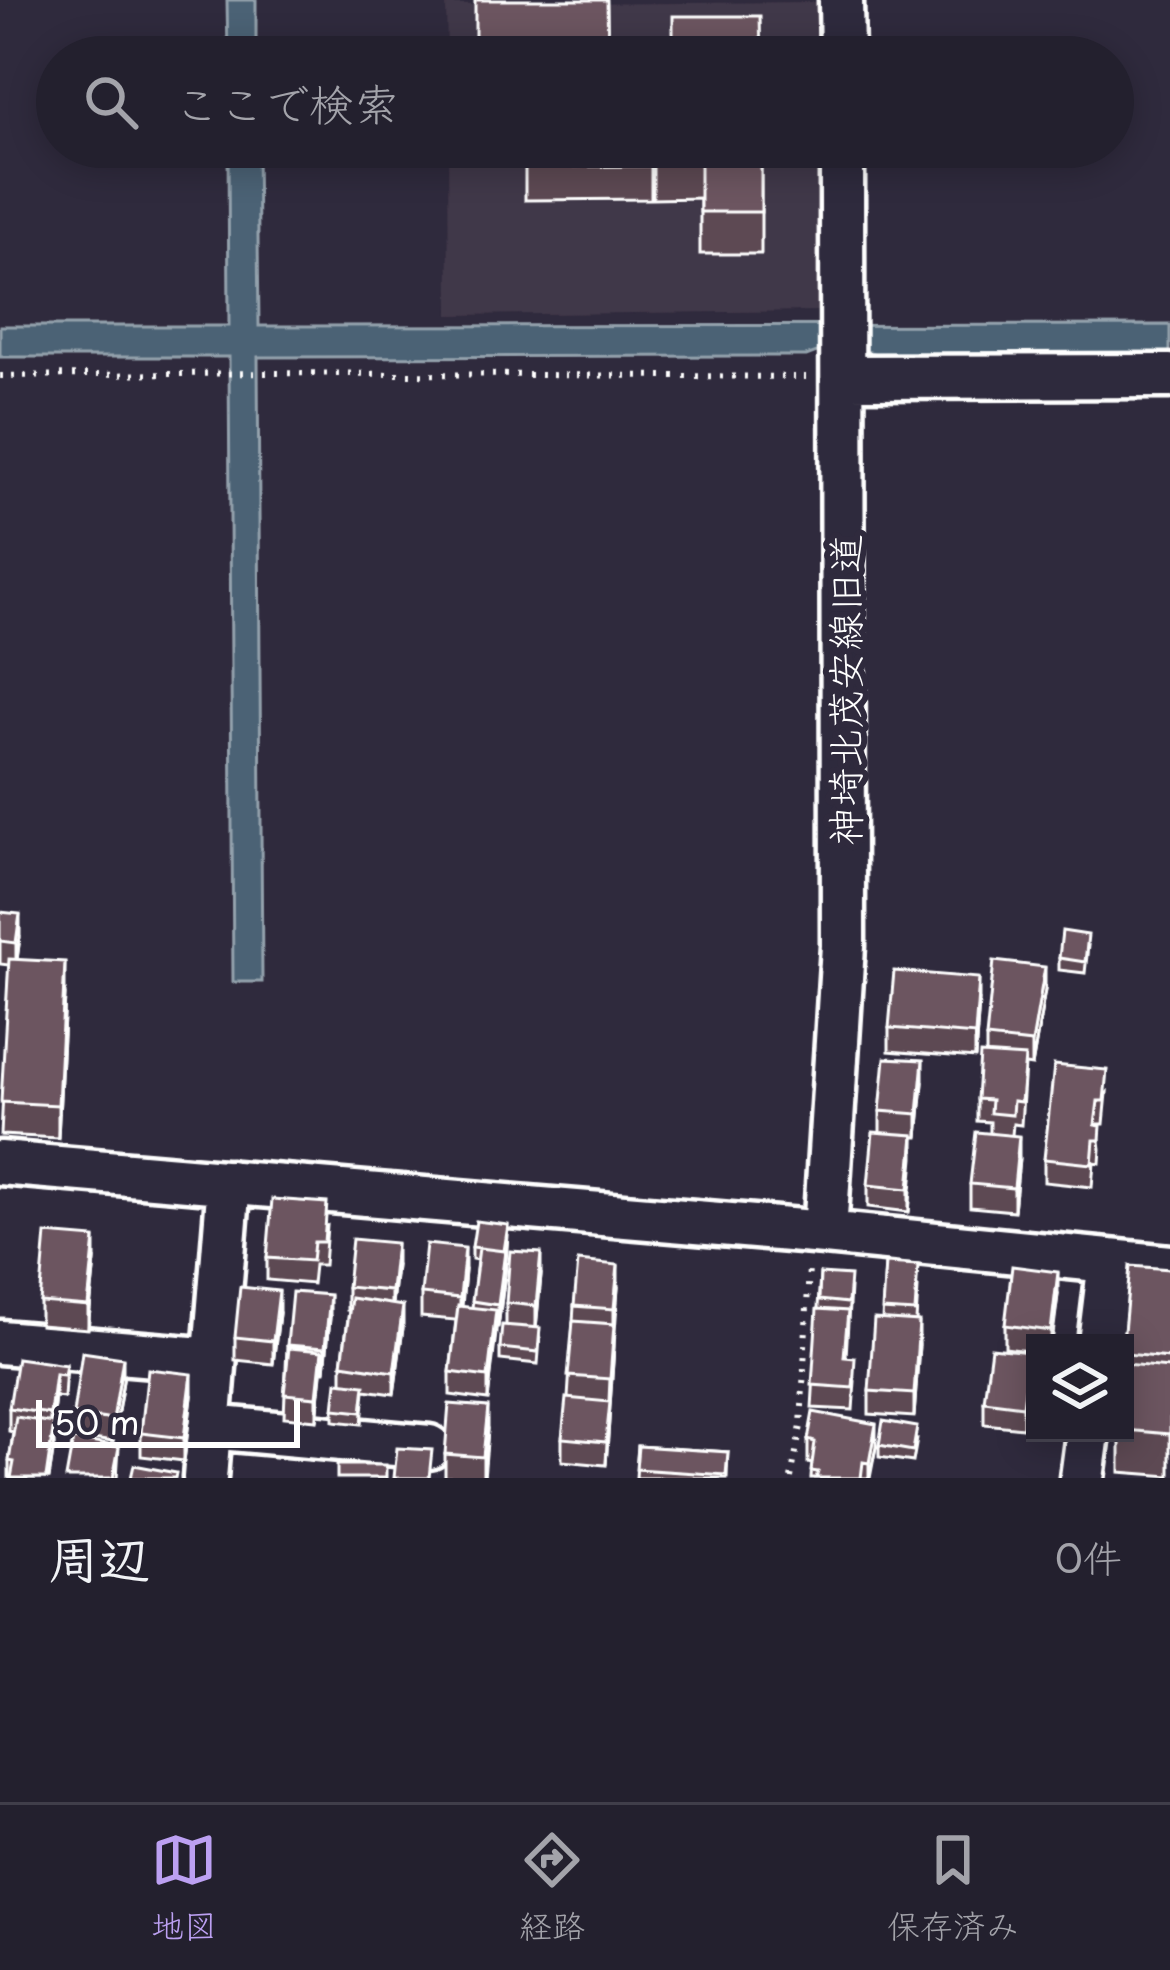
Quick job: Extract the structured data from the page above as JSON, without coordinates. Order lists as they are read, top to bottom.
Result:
{
  "streets": {
    "street": ["神埼北茂安線旧道"]
  },
  "scale_bar": "50 m",
  "page": {
    "search": "ここで検索",
    "scale": "50 m",
    "heading": ["周辺", "0件"],
    "nav": ["地図", "経路", "保存済み"]
  }
}
